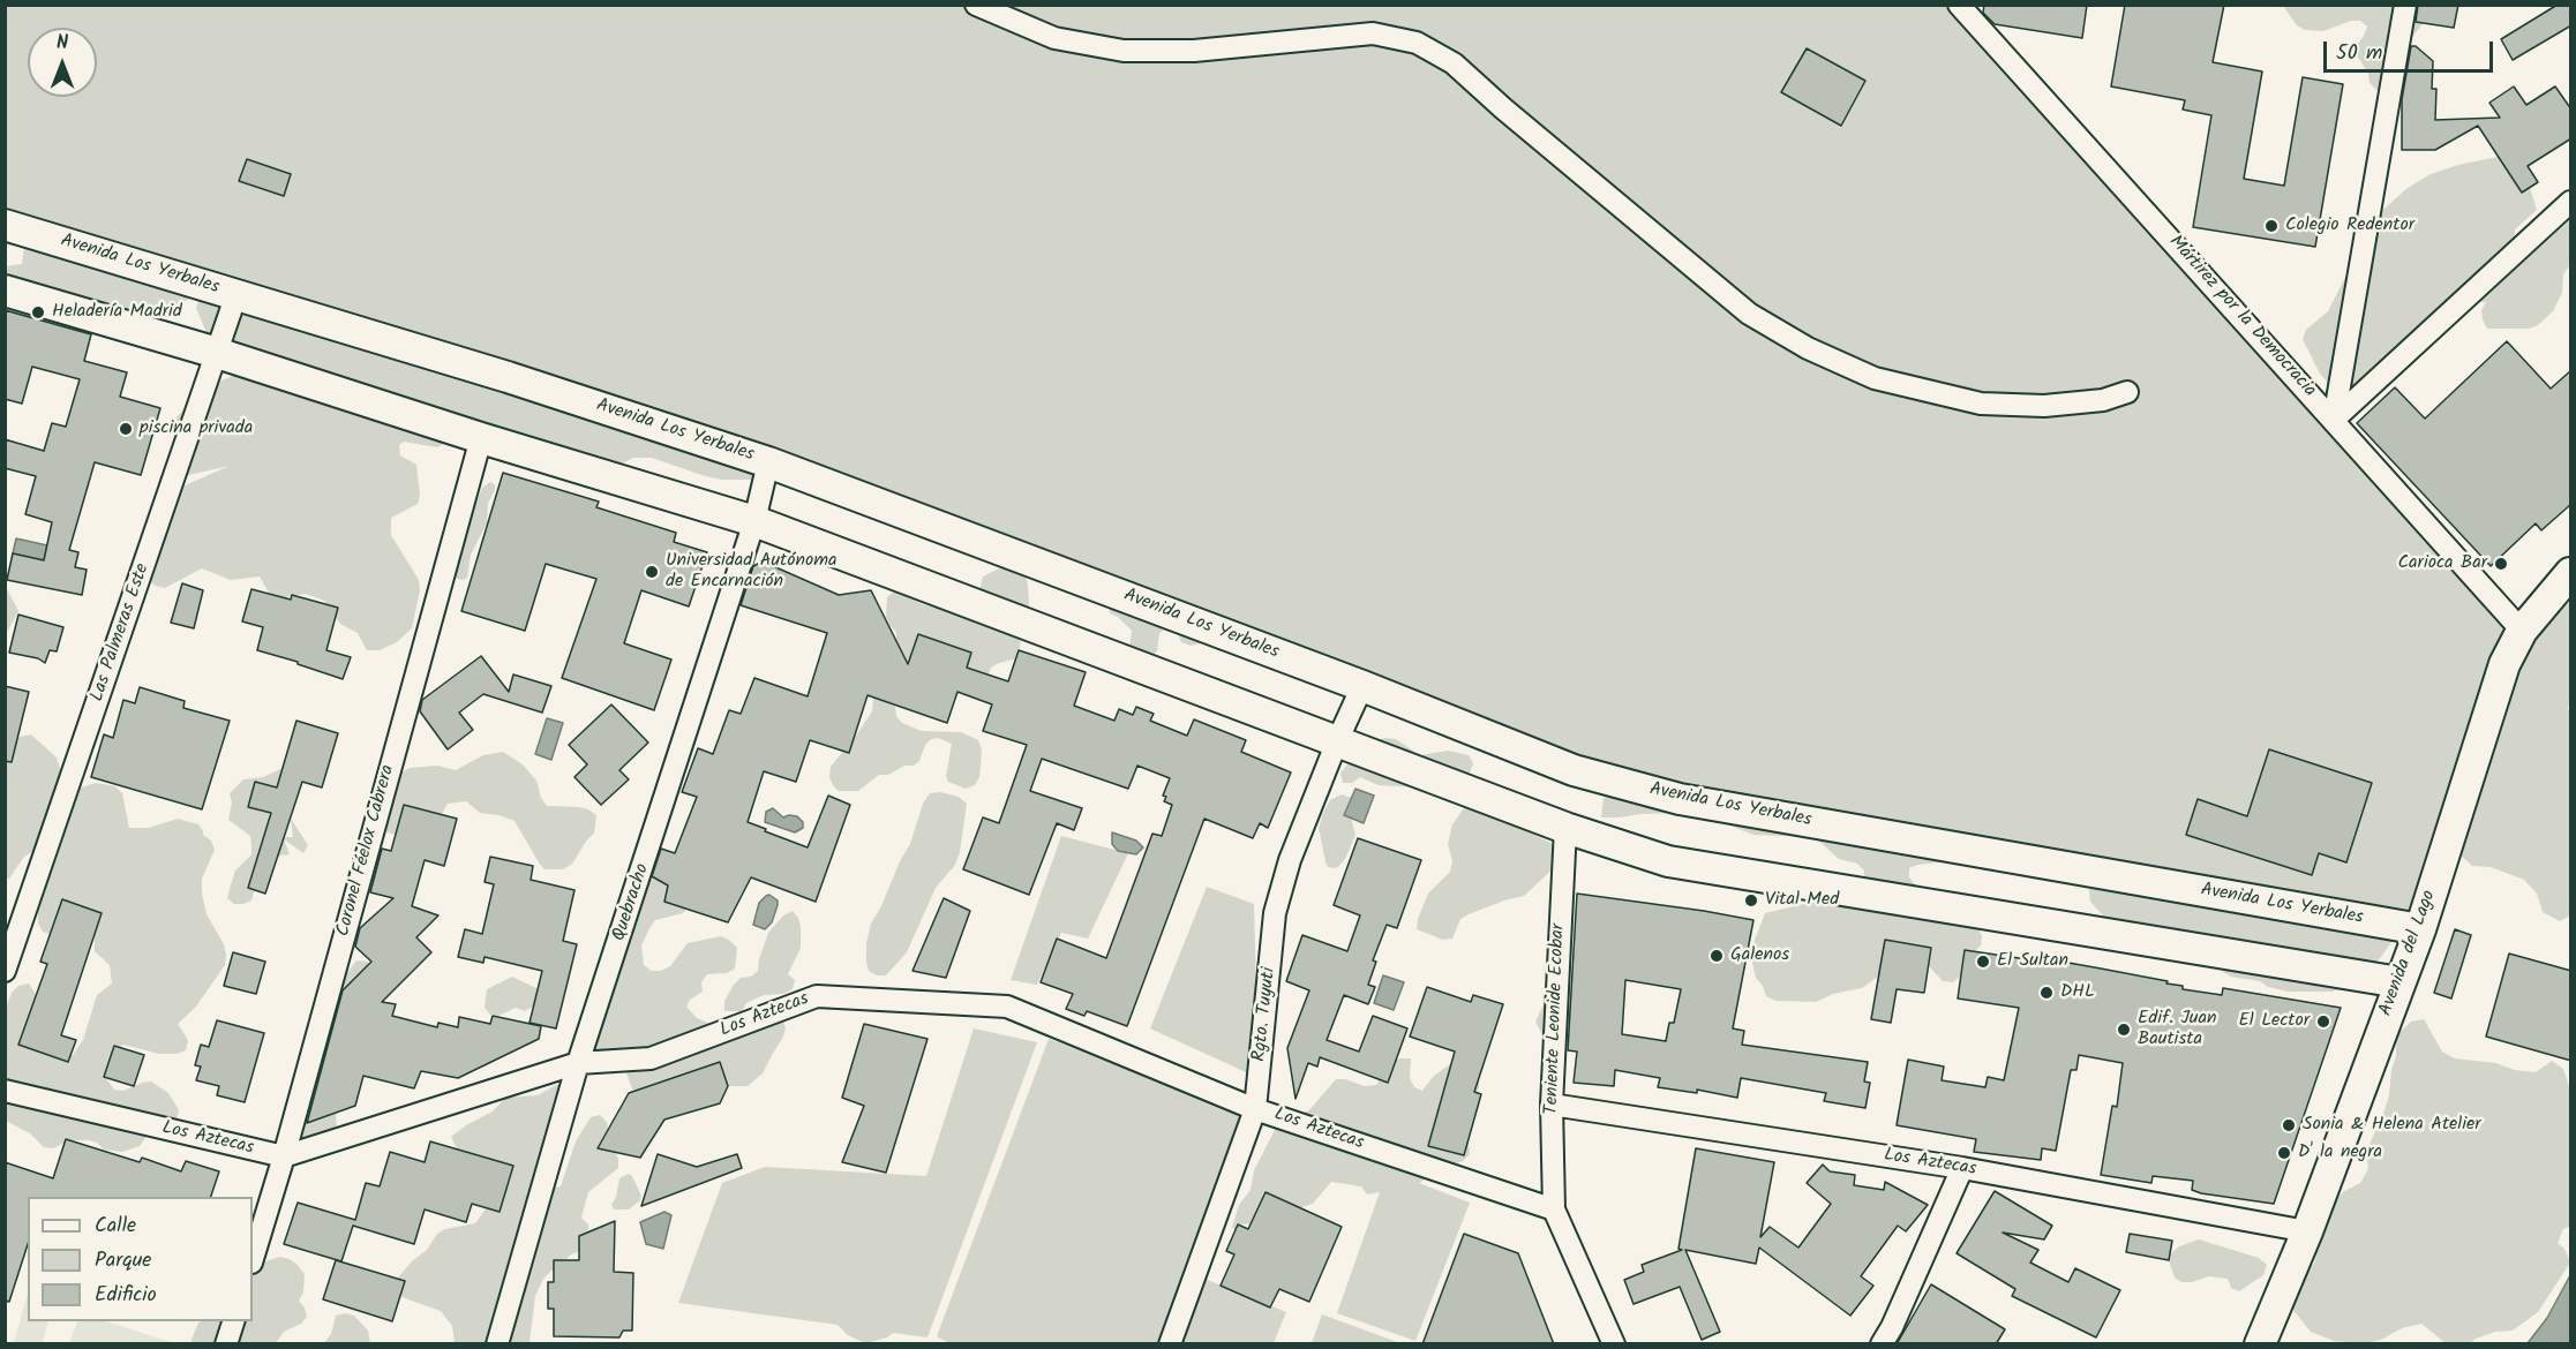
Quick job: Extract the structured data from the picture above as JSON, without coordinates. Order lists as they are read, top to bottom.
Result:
{
  "streets": {
    "street": [
      "Avenida Los Yerbales",
      "Mártirez por la Democracia",
      "Las Palmeras Este",
      "Coronel Féelox Cabrera",
      "Quebracho",
      "Avenida del Lago",
      "Rgto. Tuyuti",
      "Los Aztecas",
      "Teniente Leonide Ecobar"
    ]
  },
  "crossings": [
    ["Avenida Los Yerbales", "Las Palmeras Este"],
    ["Avenida Los Yerbales", "Quebracho"],
    ["Avenida Los Yerbales", "Avenida del Lago"],
    ["Avenida Los Yerbales", "Rgto. Tuyuti"],
    ["Mártirez por la Democracia", "Avenida del Lago"],
    ["Coronel Féelox Cabrera", "Los Aztecas"],
    ["Quebracho", "Los Aztecas"],
    ["Avenida del Lago", "Los Aztecas"],
    ["Rgto. Tuyuti", "Los Aztecas"],
    ["Los Aztecas", "Teniente Leonide Ecobar"]
  ],
  "places": [
    "Colegio Redentor",
    "Heladería Madrid",
    "piscina privada",
    "Carioca Bar",
    "Universidad Autónoma de Encarnación",
    "Vital Med",
    "Galenos",
    "El Sultan",
    "DHL",
    "El Lector",
    "Edif. Juan Bautista",
    "Sonia & Helena Atelier",
    "D' la negra"
  ],
  "legend": ["Calle", "Parque", "Edificio"],
  "scale_bar": "50 m",
  "north": "top"
}
